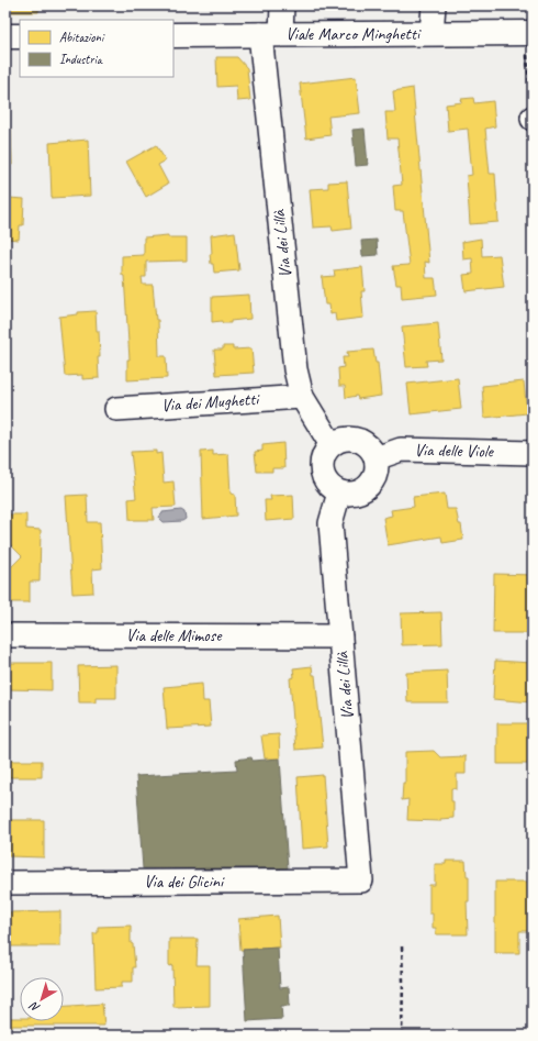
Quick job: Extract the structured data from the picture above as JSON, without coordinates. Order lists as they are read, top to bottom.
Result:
{
  "streets": {
    "street": [
      "Viale Marco Minghetti",
      "Via dei Lillà",
      "Via dei Mughetti",
      "Via delle Viole",
      "Via delle Mimose",
      "Via dei Glicini"
    ]
  },
  "crossings": [
    ["Viale Marco Minghetti", "Via dei Lillà"],
    ["Via dei Lillà", "Via dei Mughetti"],
    ["Via dei Lillà", "Via delle Viole"],
    ["Via dei Lillà", "Via delle Mimose"],
    ["Via dei Lillà", "Via dei Glicini"]
  ],
  "legend": ["Abitazioni", "Industria"],
  "north": "bottom left"
}
